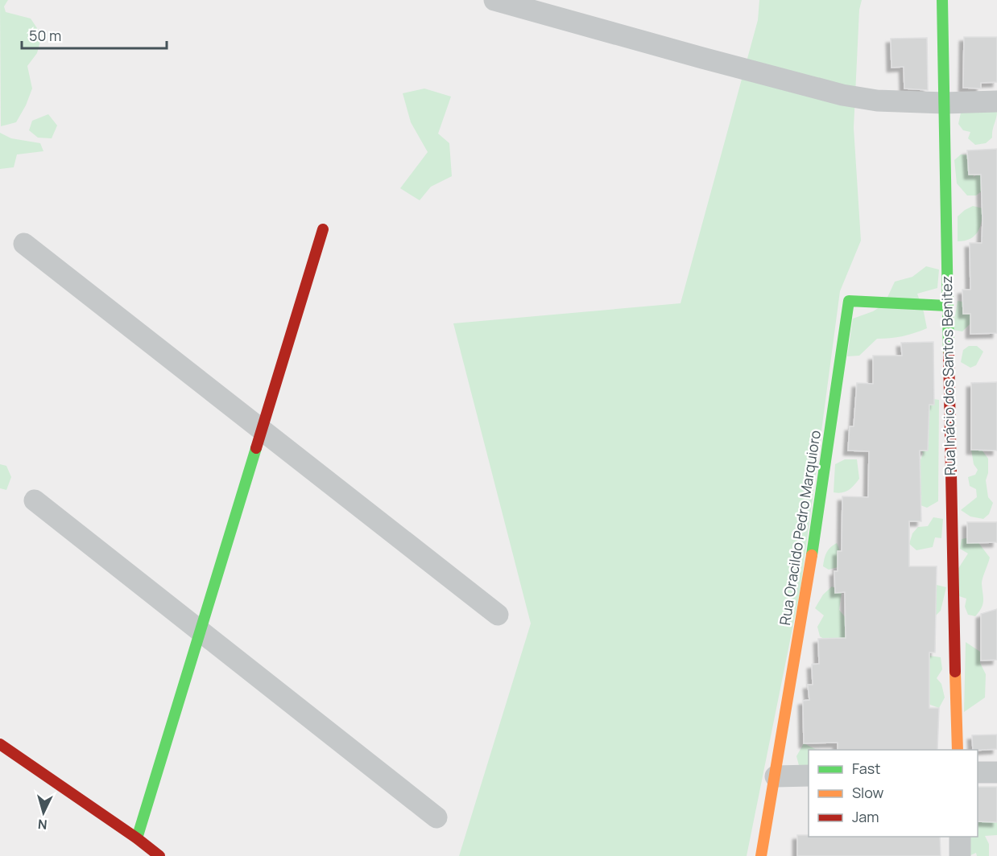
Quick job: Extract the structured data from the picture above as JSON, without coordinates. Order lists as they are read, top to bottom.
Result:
{
  "streets": {
    "street": ["Rua Inácio dos Santos Benitez", "Rua Oracildo Pedro Marquioro"]
  },
  "crossings": [
    ["Rua Inácio dos Santos Benitez", "Rua Oracildo Pedro Marquioro"]
  ],
  "legend": ["Fast", "Slow", "Jam"],
  "scale_bar": "50 m",
  "north": "bottom"
}
